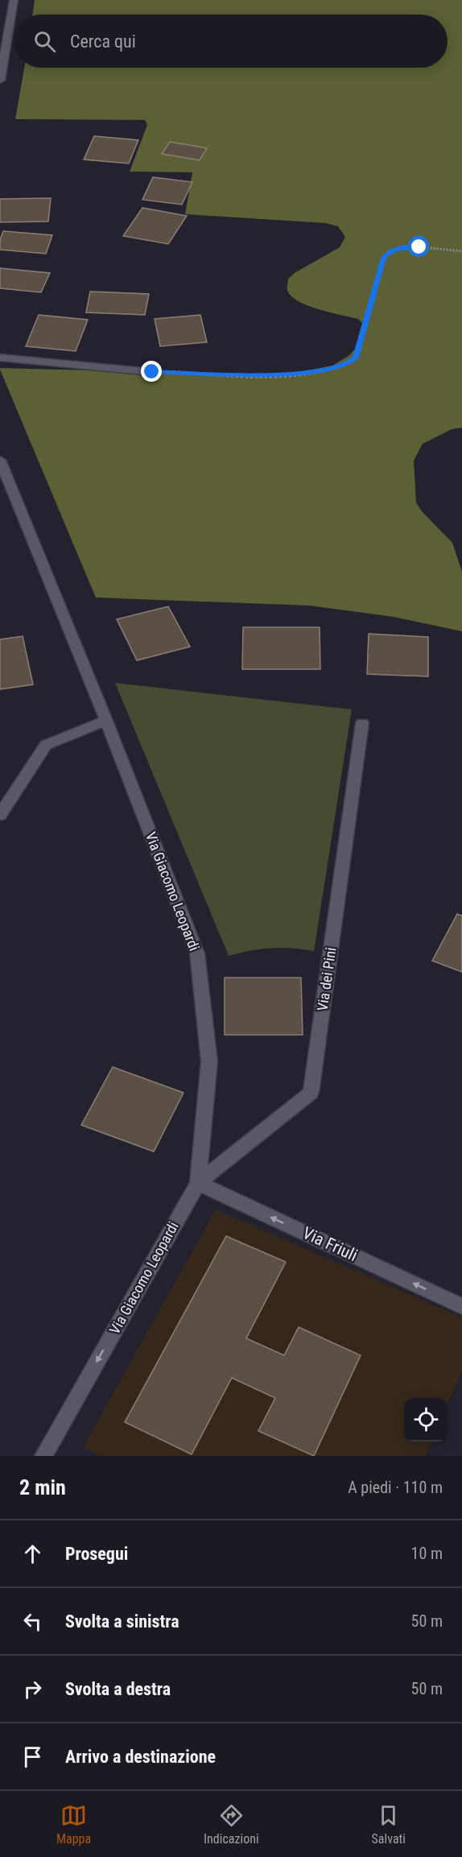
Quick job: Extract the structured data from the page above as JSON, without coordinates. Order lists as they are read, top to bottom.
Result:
{
  "streets": {
    "street": ["Via Giacomo Leopardi", "Via dei Pini", "Via Friuli"]
  },
  "crossings": [
    ["Via Giacomo Leopardi", "Via dei Pini"],
    ["Via Giacomo Leopardi", "Via Friuli"],
    ["Via dei Pini", "Via Friuli"]
  ],
  "one_way": ["Via Friuli"],
  "page": {
    "search": "Cerca qui",
    "heading": ["2 min", "A piedi · 110 m"],
    "list": [
      ["Prosegui", "10 m"],
      ["Svolta a sinistra", "50 m"],
      ["Svolta a destra", "50 m"],
      "Arrivo a destinazione"
    ],
    "nav": ["Mappa", "Indicazioni", "Salvati"]
  }
}
